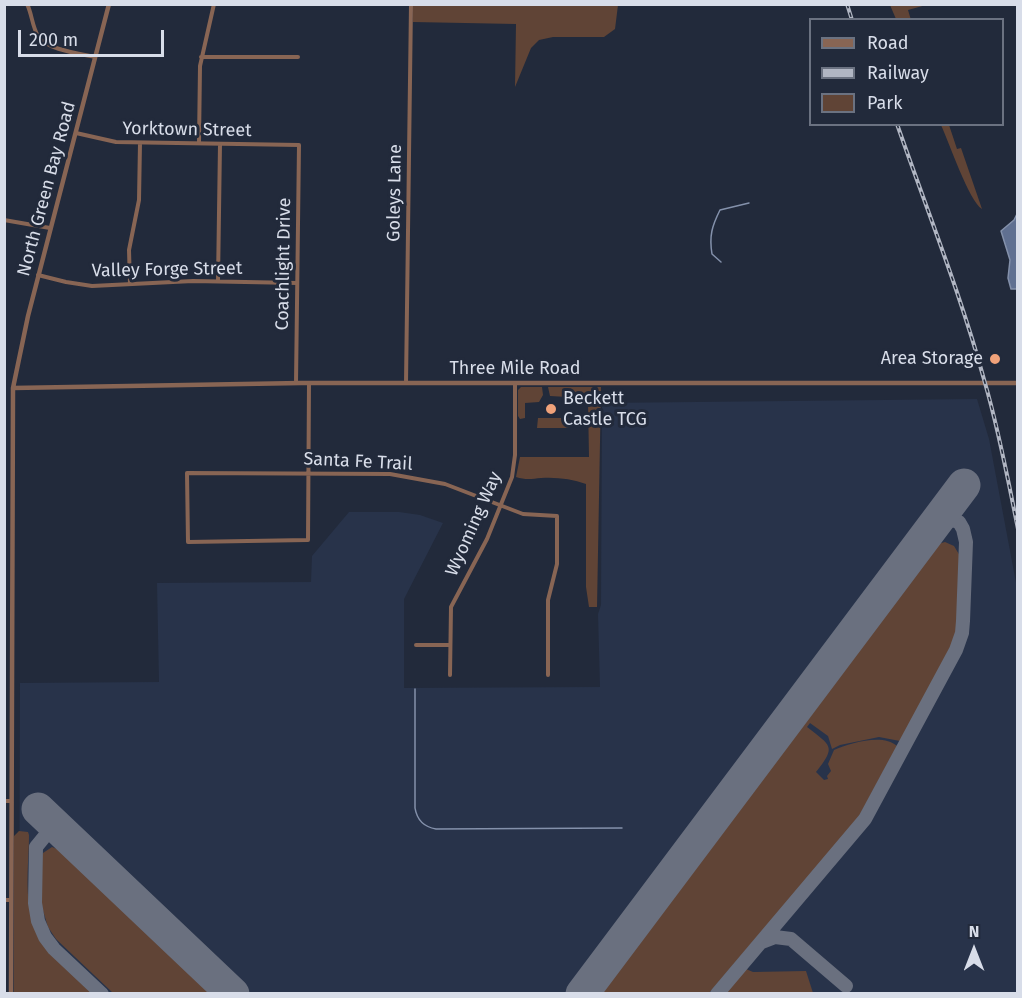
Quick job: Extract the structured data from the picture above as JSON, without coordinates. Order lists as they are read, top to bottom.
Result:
{
  "streets": {
    "street": [
      "Yorktown Street",
      "North Green Bay Road",
      "Goleys Lane",
      "Coachlight Drive",
      "Valley Forge Street",
      "Three Mile Road",
      "Santa Fe Trail",
      "Wyoming Way"
    ]
  },
  "crossings": [
    ["Yorktown Street", "North Green Bay Road"],
    ["Yorktown Street", "Coachlight Drive"],
    ["North Green Bay Road", "Valley Forge Street"],
    ["North Green Bay Road", "Three Mile Road"],
    ["Goleys Lane", "Three Mile Road"],
    ["Coachlight Drive", "Valley Forge Street"],
    ["Coachlight Drive", "Three Mile Road"],
    ["Three Mile Road", "Wyoming Way"],
    ["Santa Fe Trail", "Wyoming Way"]
  ],
  "places": ["Area Storage", "Beckett Castle TCG"],
  "legend": ["Road", "Railway", "Park"],
  "scale_bar": "200 m",
  "north": "top"
}
